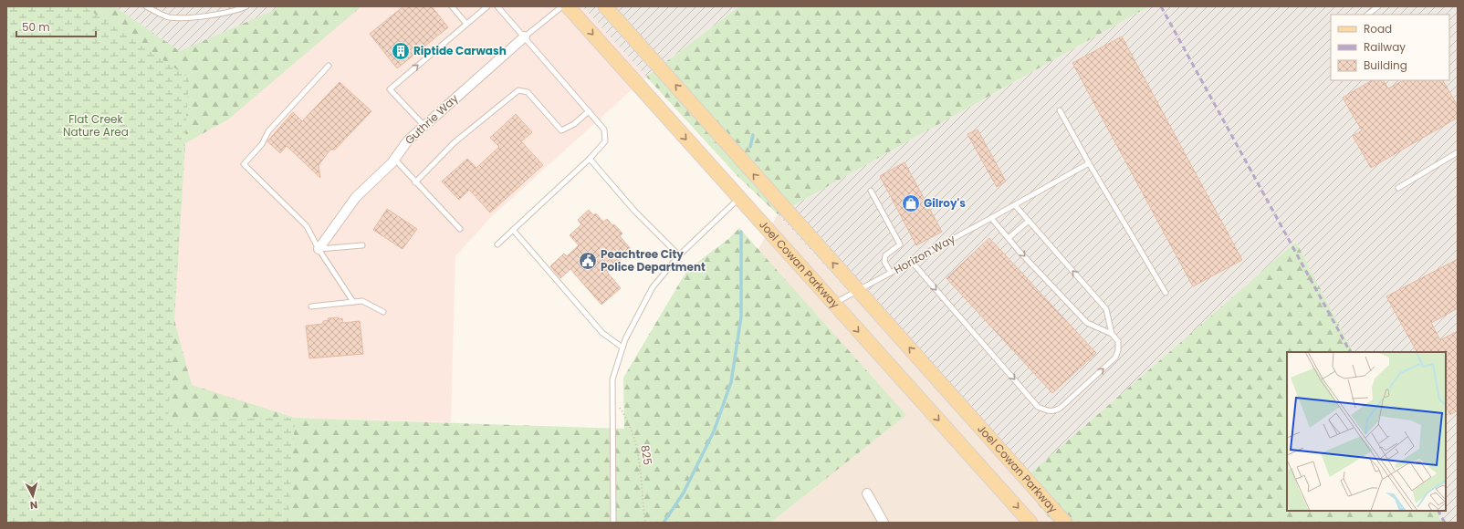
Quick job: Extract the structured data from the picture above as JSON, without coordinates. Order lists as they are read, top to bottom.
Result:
{
  "streets": {
    "main road": ["Joel Cowan Parkway"],
    "street": ["Guthrie Way"],
    "lane": ["Horizon Way"],
    "path": ["825"]
  },
  "crossings": [
    ["Horizon Way", "Joel Cowan Parkway"]
  ],
  "parks": ["Flat Creek Nature Area"],
  "places": {
    "building": ["Riptide Carwash"],
    "shop": ["Gilroy's"],
    "public building": ["Peachtree City Police Department"]
  },
  "legend": ["Road", "Railway", "Building"],
  "scale_bar": "50 m",
  "north": "bottom"
}
